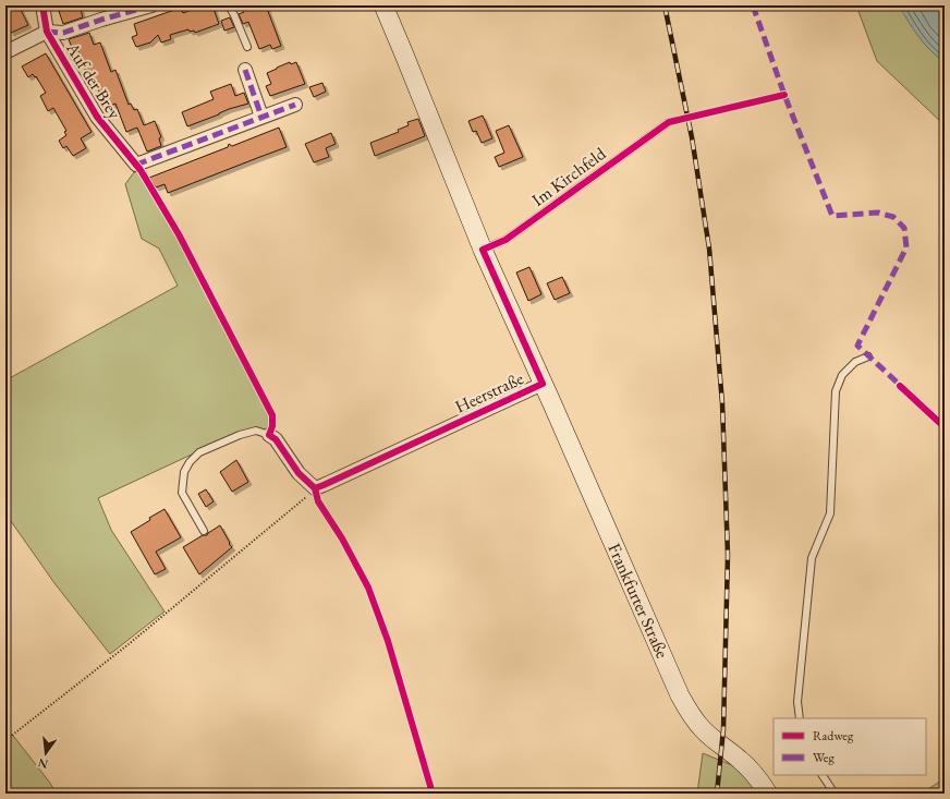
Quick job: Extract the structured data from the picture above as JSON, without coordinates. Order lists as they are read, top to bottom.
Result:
{
  "streets": {
    "main road": ["Heerstraße", "Frankfurter Straße"],
    "street": ["Auf der Brey"],
    "lane": ["Im Kirchfeld"]
  },
  "crossings": [
    ["Im Kirchfeld", "Heerstraße"],
    ["Heerstraße", "Frankfurter Straße"]
  ],
  "legend": ["Radweg", "Weg"],
  "north": "bottom"
}
